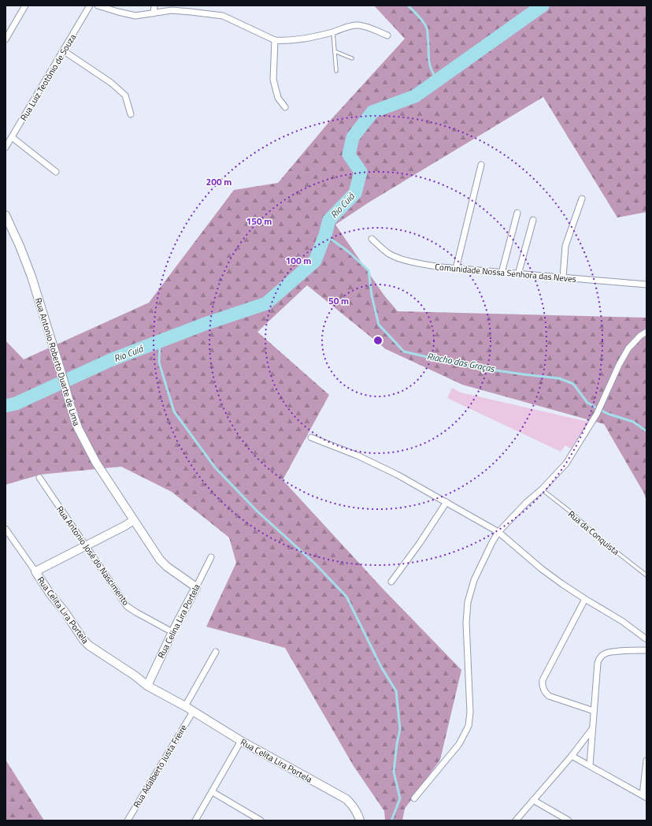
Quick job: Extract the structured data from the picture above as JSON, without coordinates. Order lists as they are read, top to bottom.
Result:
{
  "streets": {
    "main road": ["Rua Antonio Roberto Duarte de Lima", "Rua Celita Lira Portela", "Rua Celina Lira Portela"],
    "street": [
      "Rua Luiz Teotônio de Souza",
      "Comunidade Nossa Senhora das Neves",
      "Rua Antonio José do Nascimento",
      "Rua Adalberto Justa Freire"
    ],
    "lane": ["Rua da Conquista"]
  },
  "crossings": [
    ["Rua Antonio Roberto Duarte de Lima", "Rua Celina Lira Portela"],
    ["Rua Antonio José do Nascimento", "Rua Celina Lira Portela"],
    ["Rua Celita Lira Portela", "Rua Celina Lira Portela"],
    ["Rua Celita Lira Portela", "Rua Adalberto Justa Freire"]
  ],
  "water": ["Rio Cuiá", "Riacho das Graças"],
  "rings": [
    "200 m",
    "150 m",
    "100 m",
    "50 m"
  ]
}
